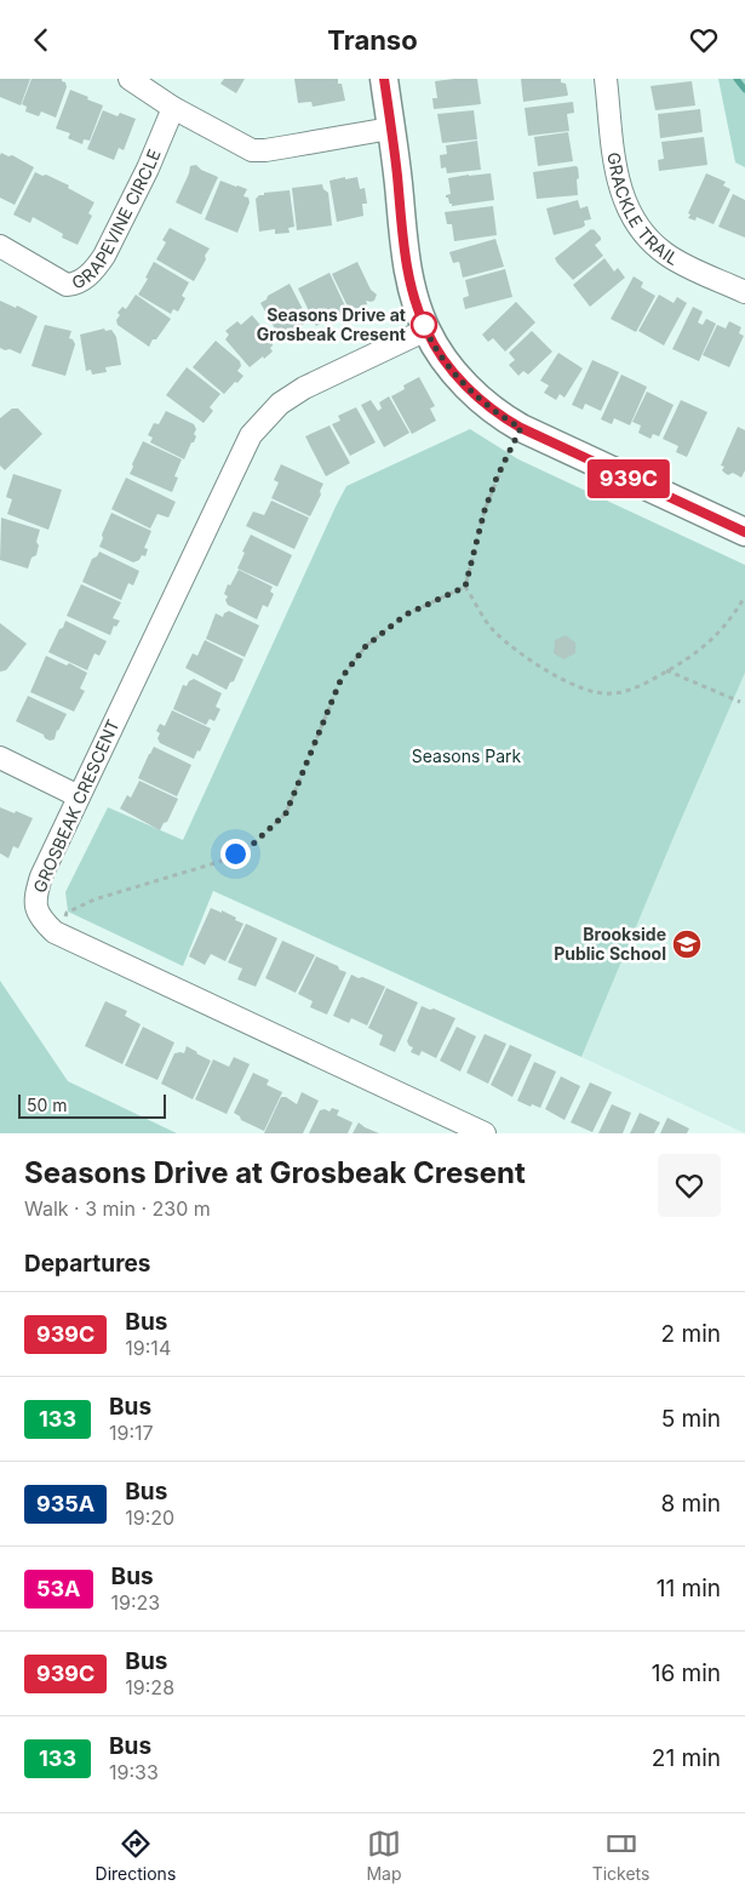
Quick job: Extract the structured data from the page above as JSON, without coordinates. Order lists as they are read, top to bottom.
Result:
{
  "streets": {
    "street": ["GRACKLE TRAIL", "GRAPEVINE CIRCLE", "GROSBEAK CRESCENT"]
  },
  "parks": ["Seasons Park"],
  "places": {
    "other": ["Seasons Drive at Grosbeak Cresent"],
    "school or university": ["Brookside Public School"]
  },
  "lines": ["bus line 939C"],
  "scale_bar": "50 m",
  "page": {
    "header": "Transo",
    "on_map": "939C",
    "scale": "50 m",
    "heading": [
      ["Seasons Drive at Grosbeak Cresent", "Walk · 3 min · 230 m"],
      "Departures"
    ],
    "list": [
      {
        "mark": "939C",
        "name": "Bus",
        "note": "19:14",
        "value": "2 min"
      },
      {
        "mark": "133",
        "name": "Bus",
        "note": "19:17",
        "value": "5 min"
      },
      {
        "mark": "935A",
        "name": "Bus",
        "note": "19:20",
        "value": "8 min"
      },
      {
        "mark": "53A",
        "name": "Bus",
        "note": "19:23",
        "value": "11 min"
      },
      {
        "mark": "939C",
        "name": "Bus",
        "note": "19:28",
        "value": "16 min"
      },
      {
        "mark": "133",
        "name": "Bus",
        "note": "19:33",
        "value": "21 min"
      }
    ],
    "tabs": ["Directions", "Map", "Tickets"]
  }
}
